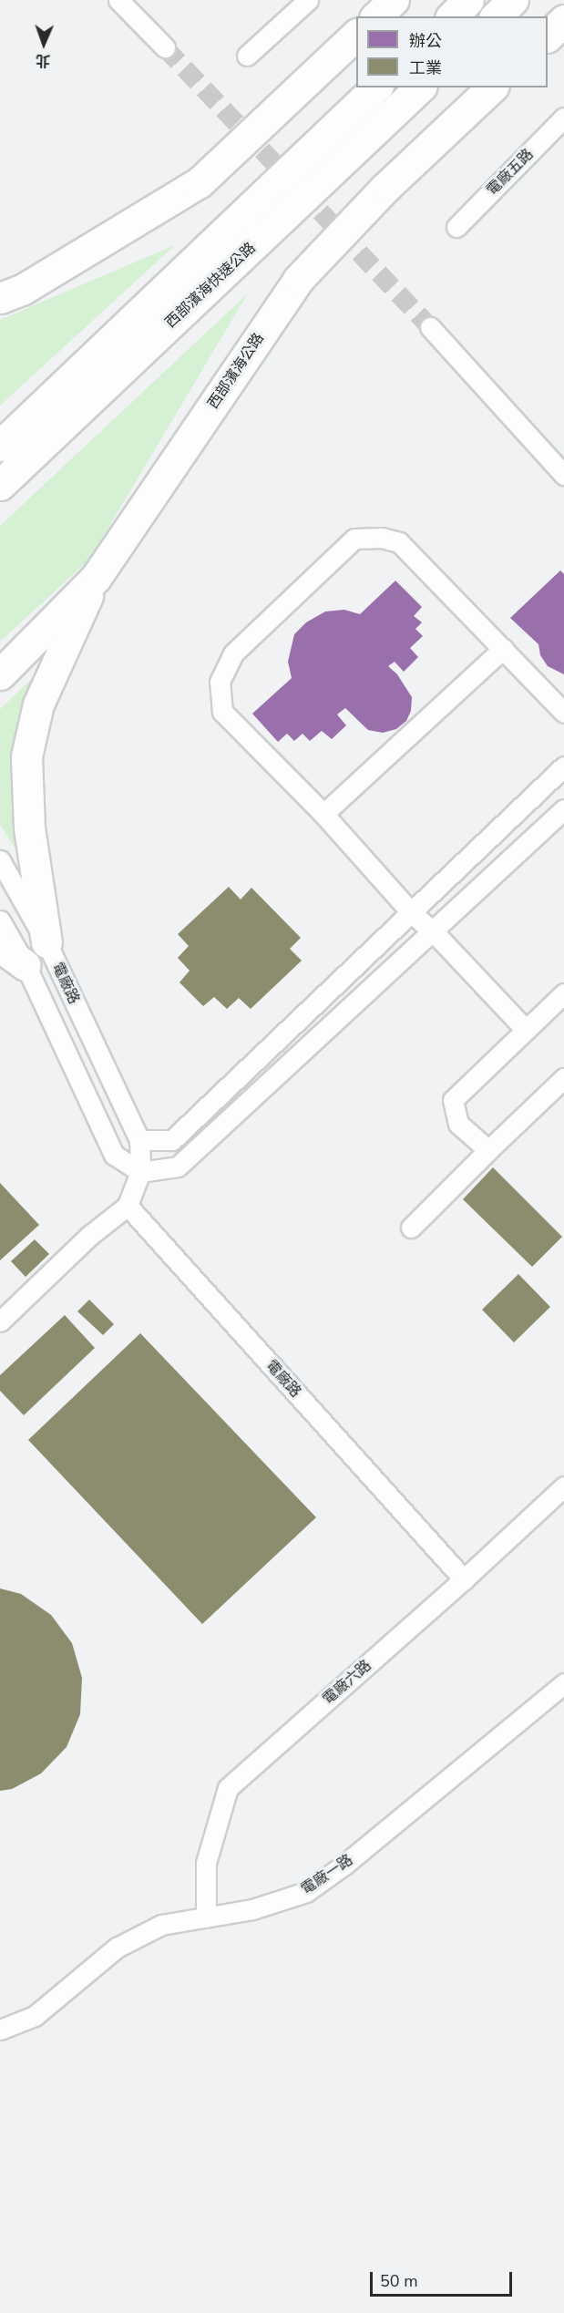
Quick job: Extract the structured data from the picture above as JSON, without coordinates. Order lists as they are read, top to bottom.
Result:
{
  "streets": {
    "main road": ["西部濱海快速公路", "西部濱海公路"],
    "street": [
      "電廠五路",
      "電廠路",
      "電廠六路",
      "電廠一路"
    ]
  },
  "crossings": [
    ["電廠路", "電廠六路"],
    ["電廠六路", "電廠一路"]
  ],
  "legend": ["辦公", "工業"],
  "scale_bar": "50 m",
  "north": "bottom"
}
